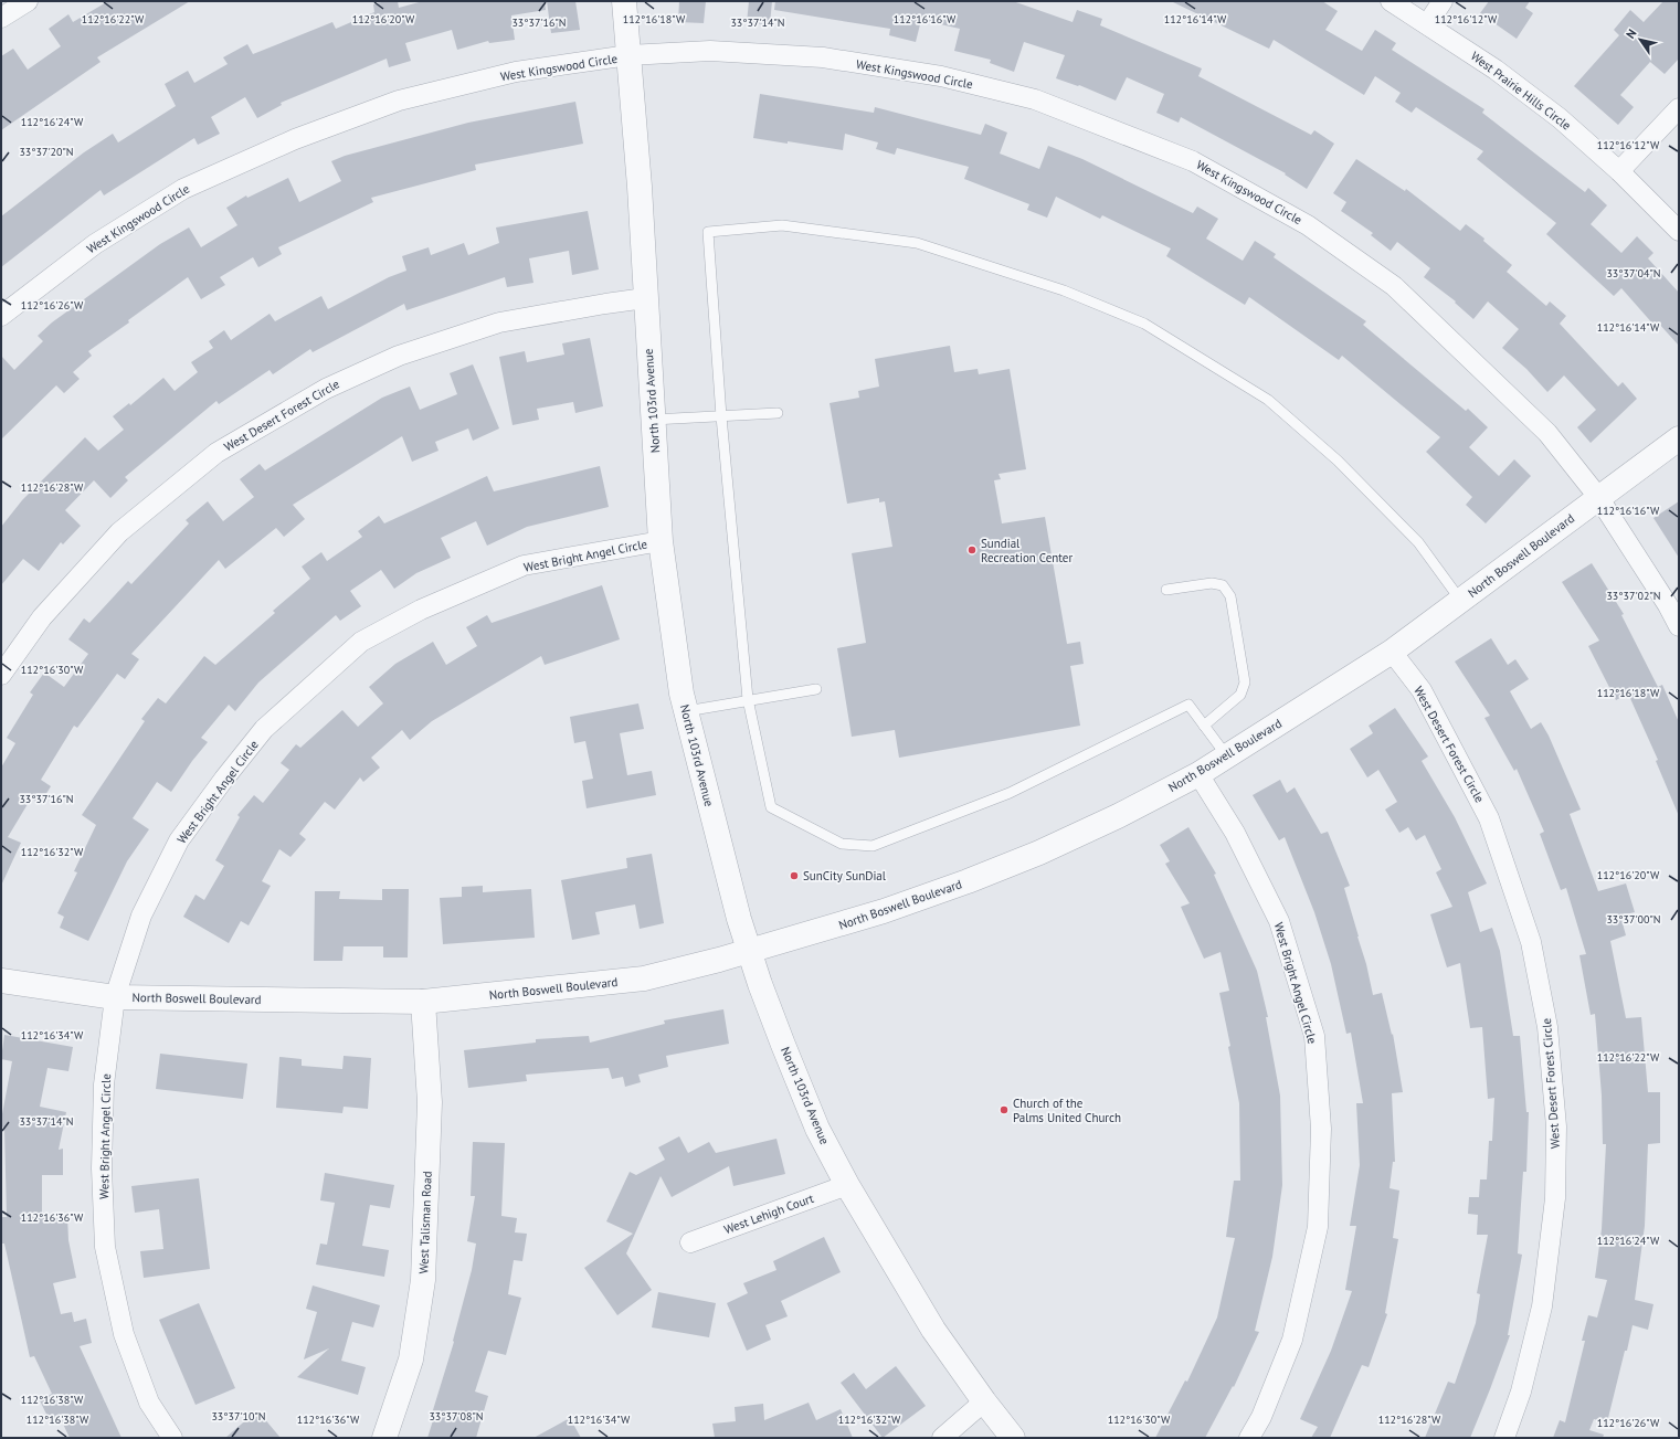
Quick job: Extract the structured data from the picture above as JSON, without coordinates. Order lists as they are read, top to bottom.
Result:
{
  "streets": {
    "street": [
      "West Kingswood Circle",
      "West Prairie Hills Circle",
      "North 103rd Avenue",
      "West Desert Forest Circle",
      "West Bright Angel Circle",
      "North Boswell Boulevard",
      "West Lehigh Court",
      "West Talisman Road"
    ]
  },
  "crossings": [
    ["West Kingswood Circle", "North 103rd Avenue"],
    ["West Kingswood Circle", "North Boswell Boulevard"],
    ["North 103rd Avenue", "West Desert Forest Circle"],
    ["North 103rd Avenue", "West Bright Angel Circle"],
    ["North 103rd Avenue", "North Boswell Boulevard"],
    ["North 103rd Avenue", "West Lehigh Court"],
    ["West Desert Forest Circle", "North Boswell Boulevard"],
    ["West Bright Angel Circle", "North Boswell Boulevard"],
    ["North Boswell Boulevard", "West Talisman Road"]
  ],
  "places": ["Sundial Recreation Center", "SunCity SunDial", "Church of the Palms United Church"],
  "north": "top left",
  "coordinates": [
    "112°16'12\"W",
    "112°16'22\"W",
    "112°16'20\"W",
    "112°16'18\"W",
    "112°16'16\"W",
    "112°16'14\"W",
    "33°37'16\"N",
    "33°37'14\"N",
    "112°16'24\"W",
    "33°37'20\"N",
    "33°37'04\"N",
    "112°16'26\"W",
    "112°16'28\"W",
    "33°37'02\"N",
    "112°16'30\"W",
    "112°16'32\"W",
    "33°37'00\"N",
    "112°16'34\"W",
    "112°16'36\"W",
    "112°16'38\"W",
    "33°37'10\"N",
    "33°37'08\"N"
  ]
}
